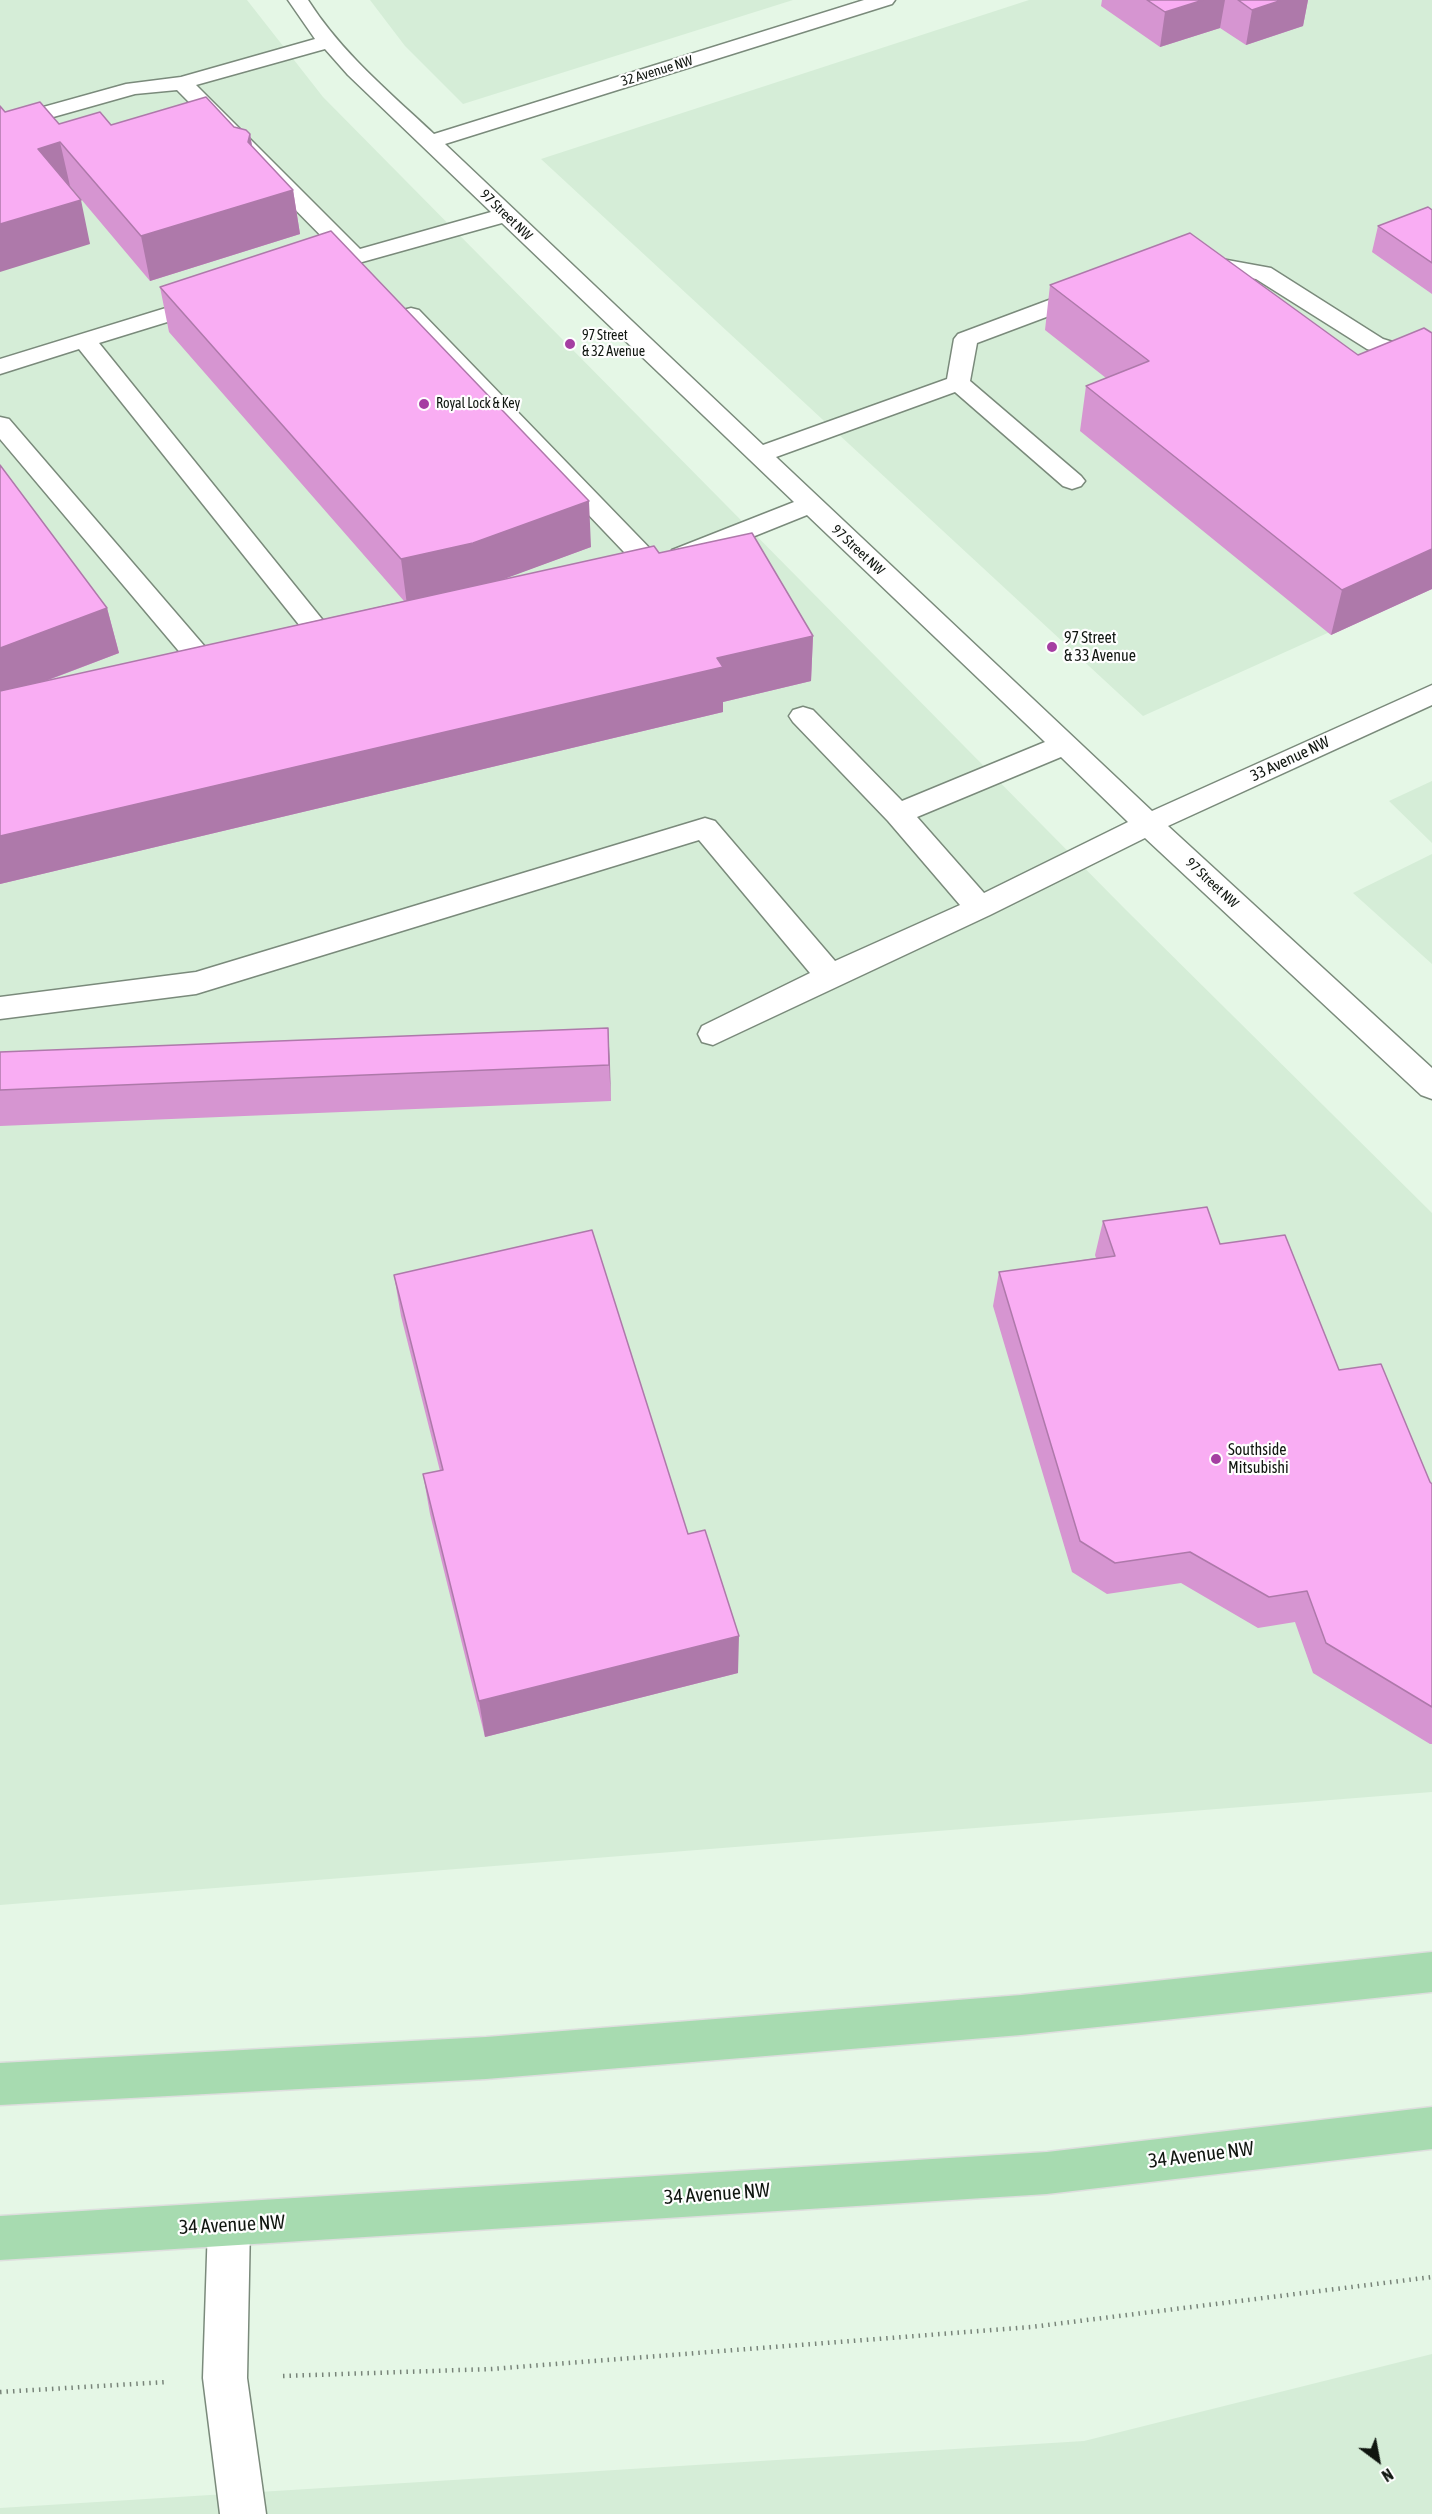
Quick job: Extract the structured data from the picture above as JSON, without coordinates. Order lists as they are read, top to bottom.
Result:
{
  "streets": {
    "main road": ["34 Avenue NW"],
    "street": ["32 Avenue NW", "97 Street NW", "33 Avenue NW"]
  },
  "crossings": [
    ["32 Avenue NW", "97 Street NW"],
    ["97 Street NW", "33 Avenue NW"]
  ],
  "places": [
    "97 Street & 32 Avenue",
    "Royal Lock & Key",
    "97 Street & 33 Avenue",
    "Southside Mitsubishi"
  ],
  "north": "bottom right"
}
